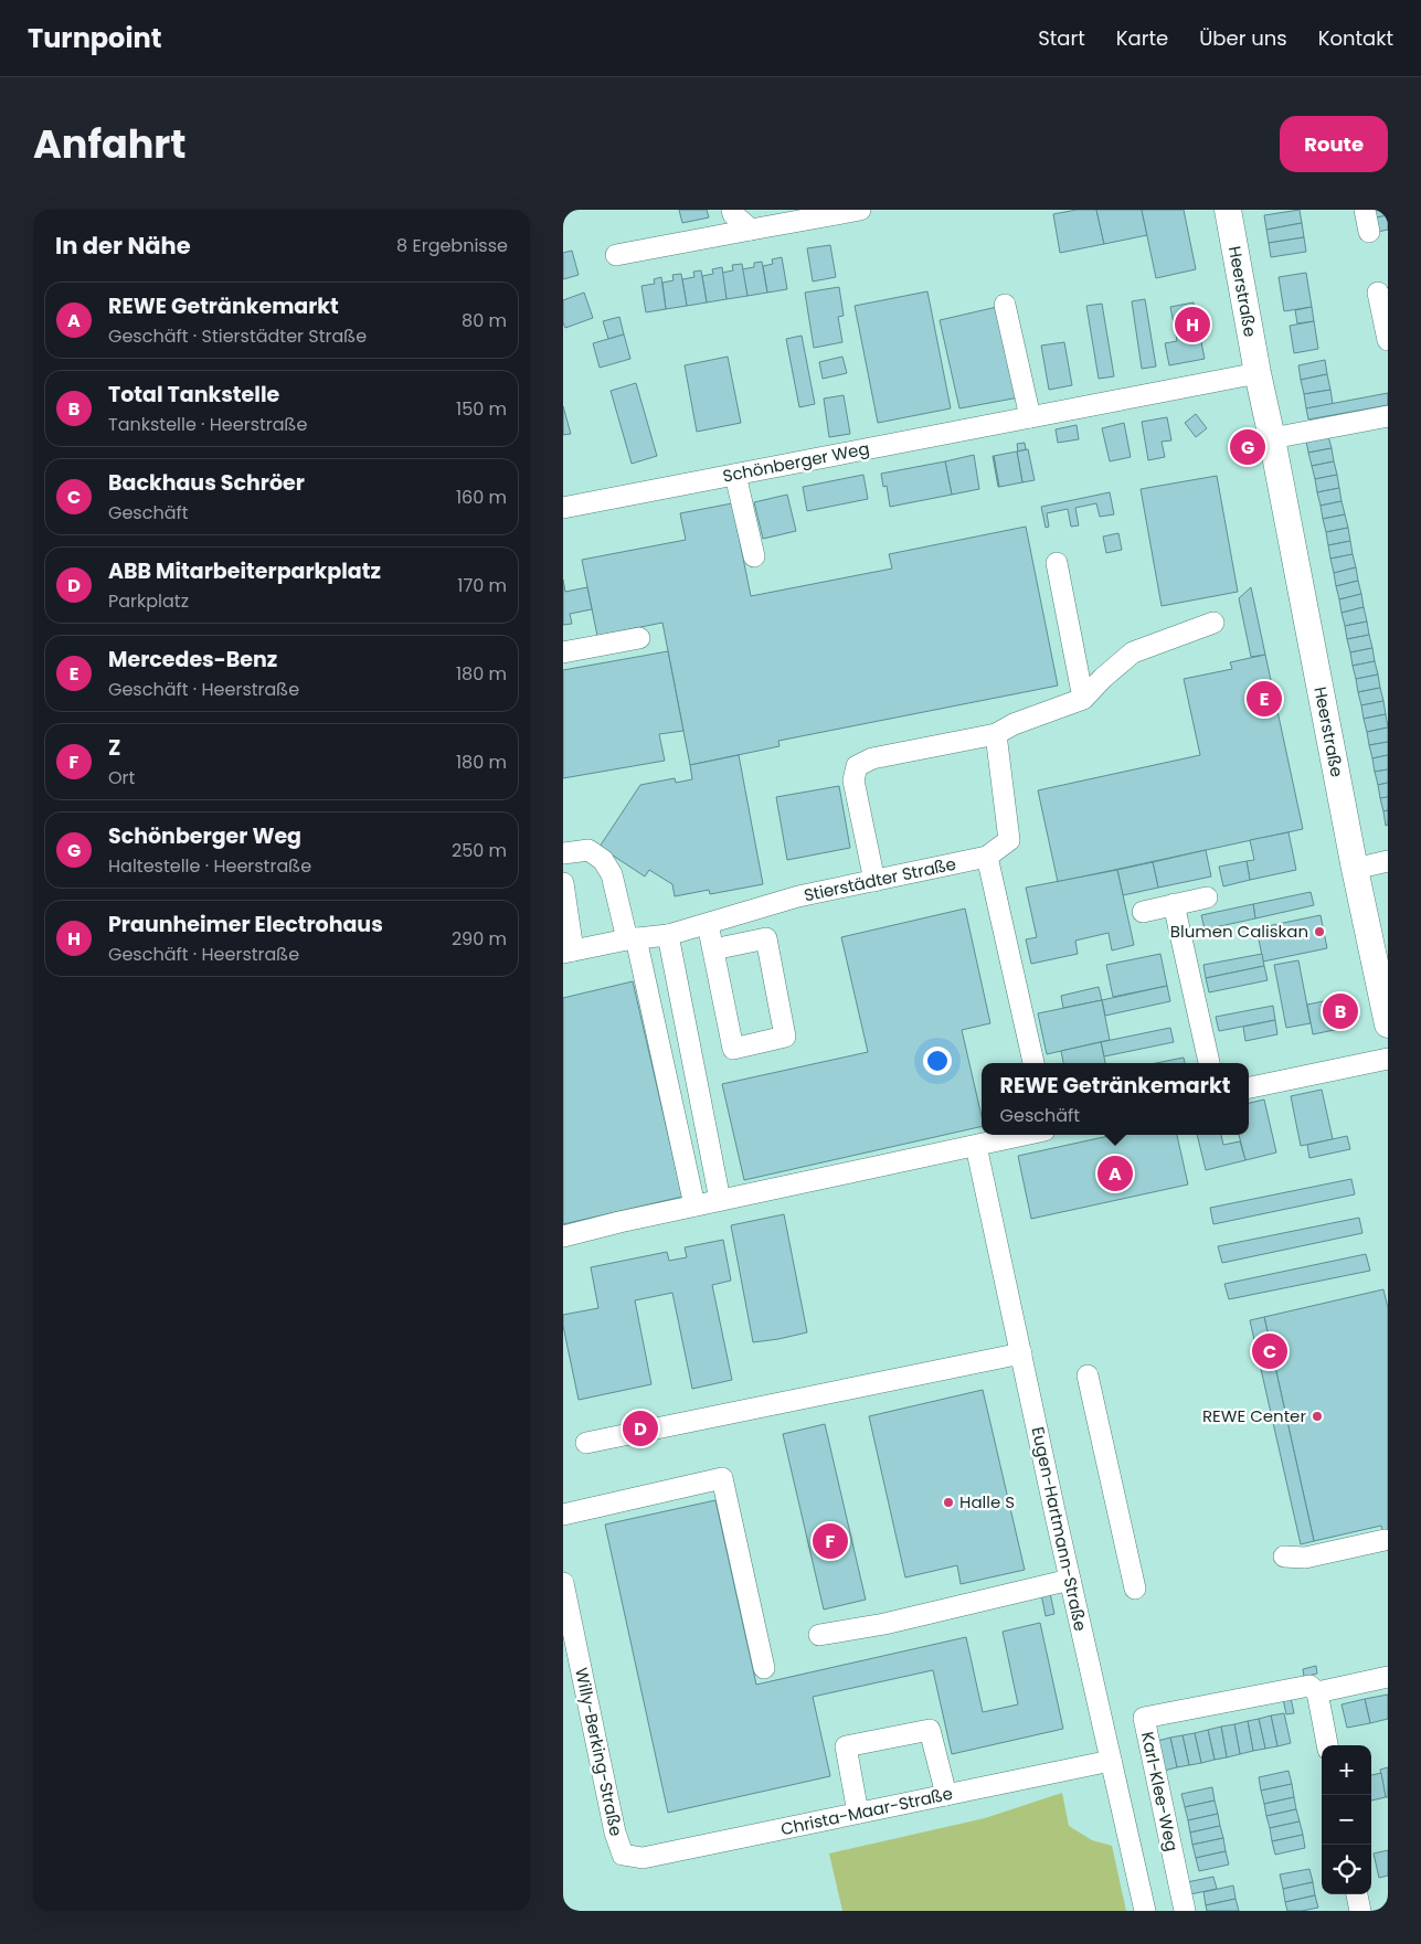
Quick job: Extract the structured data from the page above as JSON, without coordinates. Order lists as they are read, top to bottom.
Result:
{
  "streets": {
    "main road": ["Heerstraße"],
    "street": [
      "Schönberger Weg",
      "Stierstädter Straße",
      "Eugen-Hartmann-Straße",
      "Willy-Berking-Straße",
      "Karl-Klee-Weg",
      "Christa-Maar-Straße"
    ]
  },
  "crossings": [
    ["Heerstraße", "Schönberger Weg"],
    ["Eugen-Hartmann-Straße", "Christa-Maar-Straße"],
    ["Willy-Berking-Straße", "Christa-Maar-Straße"]
  ],
  "places": ["Blumen Caliskan", "REWE Center", "Halle S"],
  "page": {
    "header": "Turnpoint",
    "nav": [
      "Start",
      "Karte",
      "Über uns",
      "Kontakt"
    ],
    "title": "Anfahrt",
    "buttons": "Route",
    "heading": ["In der Nähe", "8 Ergebnisse"],
    "list": [
      {
        "mark": "A",
        "name": "REWE Getränkemarkt",
        "note": "Geschäft · Stierstädter Straße",
        "value": "80 m"
      },
      {
        "mark": "B",
        "name": "Total Tankstelle",
        "note": "Tankstelle · Heerstraße",
        "value": "150 m"
      },
      {
        "mark": "C",
        "name": "Backhaus Schröer",
        "note": "Geschäft",
        "value": "160 m"
      },
      {
        "mark": "D",
        "name": "ABB Mitarbeiterparkplatz",
        "note": "Parkplatz",
        "value": "170 m"
      },
      {
        "mark": "E",
        "name": "Mercedes-Benz",
        "note": "Geschäft · Heerstraße",
        "value": "180 m"
      },
      {
        "mark": "F",
        "name": "Z",
        "note": "Ort",
        "value": "180 m"
      },
      {
        "mark": "G",
        "name": "Schönberger Weg",
        "note": "Haltestelle · Heerstraße",
        "value": "250 m"
      },
      {
        "mark": "H",
        "name": "Praunheimer Electrohaus",
        "note": "Geschäft · Heerstraße",
        "value": "290 m"
      }
    ],
    "pins": [
      "H",
      "G",
      "E",
      "B",
      "A",
      "C",
      "D",
      "F"
    ],
    "popup": ["REWE Getränkemarkt", "Geschäft"],
    "map_buttons": ["+", "−"]
  }
}
